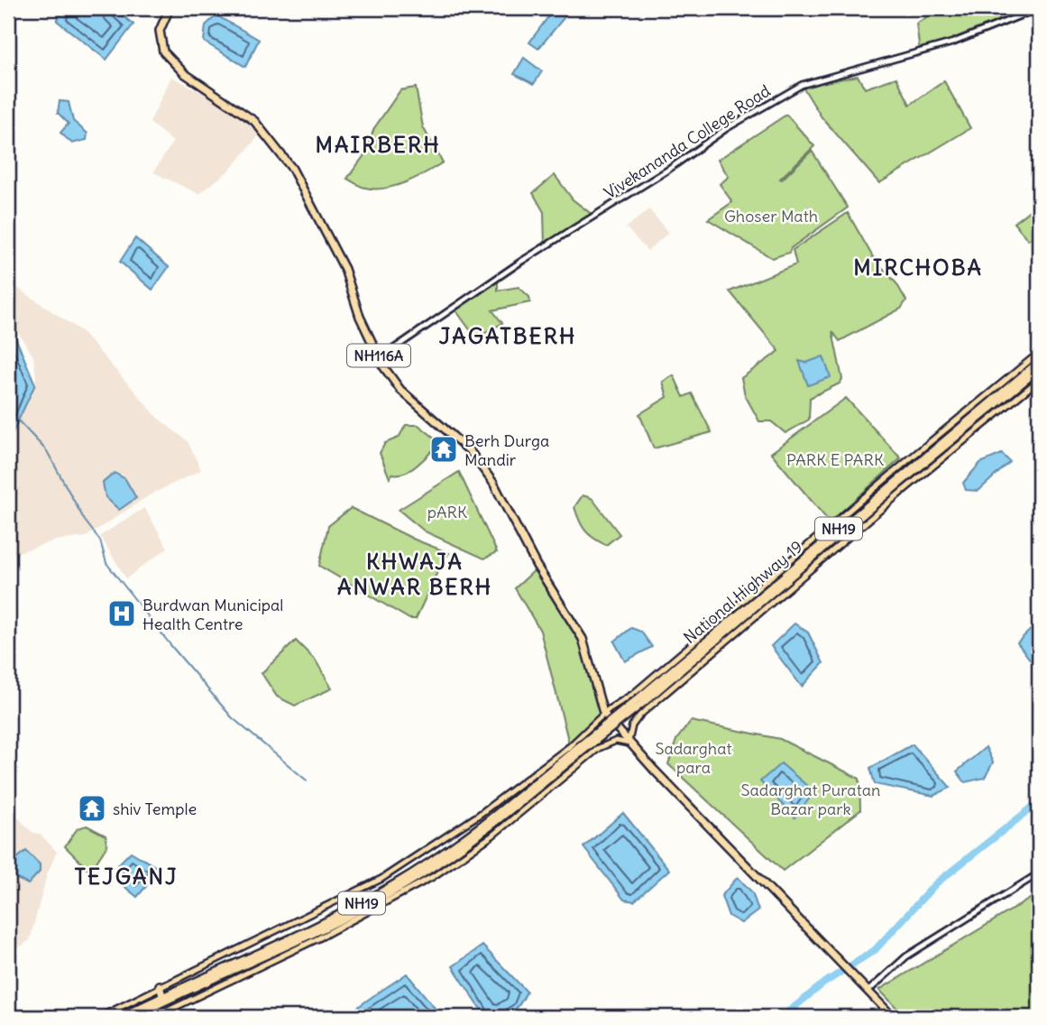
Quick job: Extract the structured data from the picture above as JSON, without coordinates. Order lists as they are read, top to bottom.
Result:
{
  "streets": {
    "highway": ["NH116A", "NH19", "National Highway 19"],
    "street": ["Vivekananda College Road"]
  },
  "crossings": [
    ["Vivekananda College Road", "NH116A"],
    ["NH19", "National Highway 19"]
  ],
  "districts": [
    "MAIRBERH",
    "MIRCHOBA",
    "JAGATBERH",
    "KHWAJA ANWAR BERH",
    "TEJGANJ"
  ],
  "parks": [
    "Ghoser Math",
    "PARK E PARK",
    "pARK",
    "Sadarghat para",
    "Sadarghat Puratan Bazar park"
  ],
  "places": {
    "temple": ["Berh Durga Mandir", "shiv Temple"],
    "hospital": ["Burdwan Municipal Health Centre"]
  }
}
